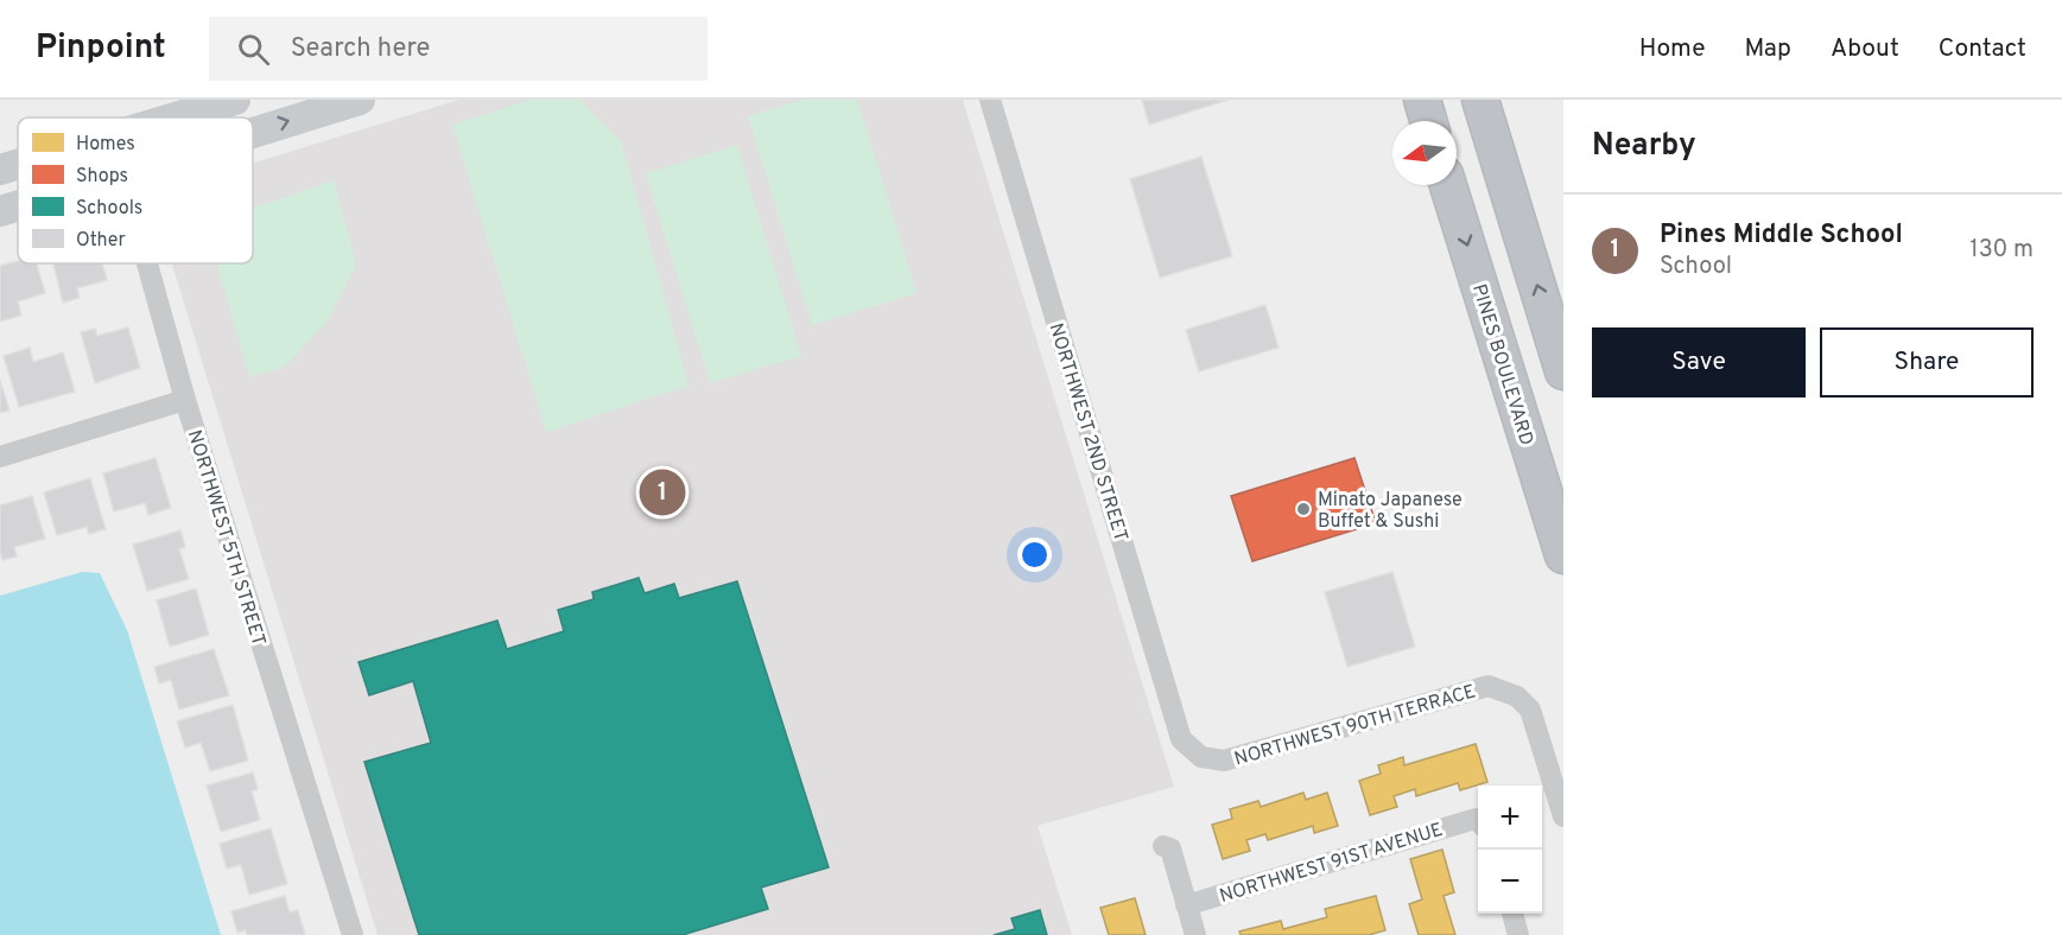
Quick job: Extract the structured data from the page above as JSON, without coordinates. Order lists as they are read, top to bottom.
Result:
{
  "streets": {
    "highway": ["PINES BOULEVARD"],
    "street": [
      "NORTHWEST 2ND STREET",
      "NORTHWEST 5TH STREET",
      "NORTHWEST 90TH TERRACE",
      "NORTHWEST 91ST AVENUE"
    ]
  },
  "crossings": [
    ["NORTHWEST 2ND STREET", "NORTHWEST 90TH TERRACE"]
  ],
  "places": ["Minato Japanese Buffet & Sushi"],
  "legend": [
    "Homes",
    "Shops",
    "Schools",
    "Other"
  ],
  "north": "left",
  "page": {
    "header": "Pinpoint",
    "search": "Search here",
    "nav": [
      "Home",
      "Map",
      "About",
      "Contact"
    ],
    "heading": "Nearby",
    "list": [
      {
        "mark": "1",
        "name": "Pines Middle School",
        "note": "School",
        "value": "130 m"
      }
    ],
    "buttons": ["Save", "Share"],
    "pins": "1",
    "map_buttons": ["+", "−"]
  }
}
